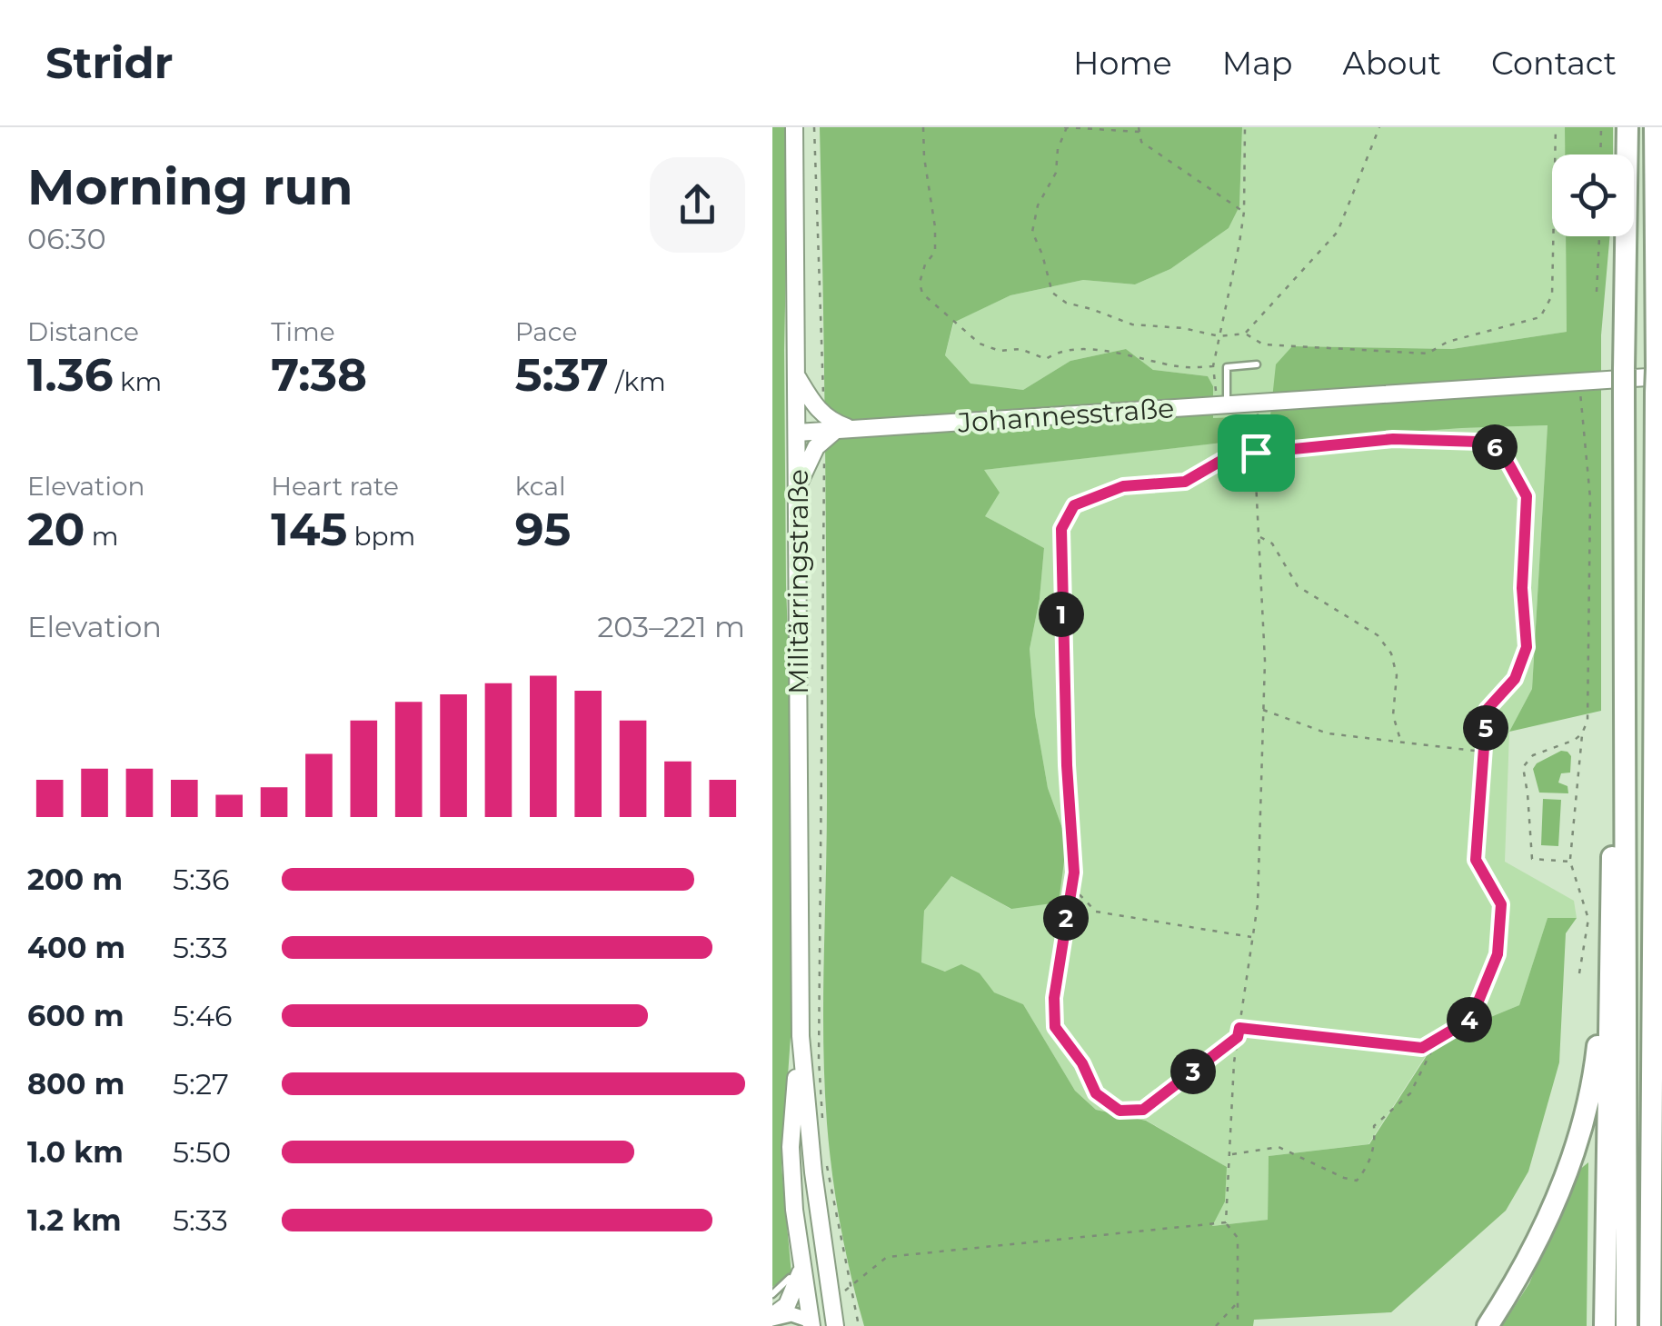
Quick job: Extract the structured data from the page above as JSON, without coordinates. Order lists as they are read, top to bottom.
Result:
{
  "streets": {
    "main road": ["Johannesstraße", "Militärringstraße"]
  },
  "crossings": [
    ["Johannesstraße", "Militärringstraße"]
  ],
  "page": {
    "header": "Stridr",
    "nav": [
      "Home",
      "Map",
      "About",
      "Contact"
    ],
    "heading": ["Morning run", "06:30"],
    "stats": [
      ["Distance", "1.36 km"],
      ["Time", "7:38"],
      ["Pace", "5:37 /km"],
      ["Elevation", "20 m"],
      ["Heart rate", "145 bpm"],
      ["kcal", "95"]
    ],
    "pins": [
      "6",
      "1",
      "5",
      "2",
      "4",
      "3"
    ],
    "chart": ["Elevation", "203–221 m"],
    "list": [
      {
        "name": "200 m",
        "note": "5:36"
      },
      {
        "name": "400 m",
        "note": "5:33"
      },
      {
        "name": "600 m",
        "note": "5:46"
      },
      {
        "name": "800 m",
        "note": "5:27"
      },
      {
        "name": "1.0 km",
        "note": "5:50"
      },
      {
        "name": "1.2 km",
        "note": "5:33"
      }
    ]
  }
}
